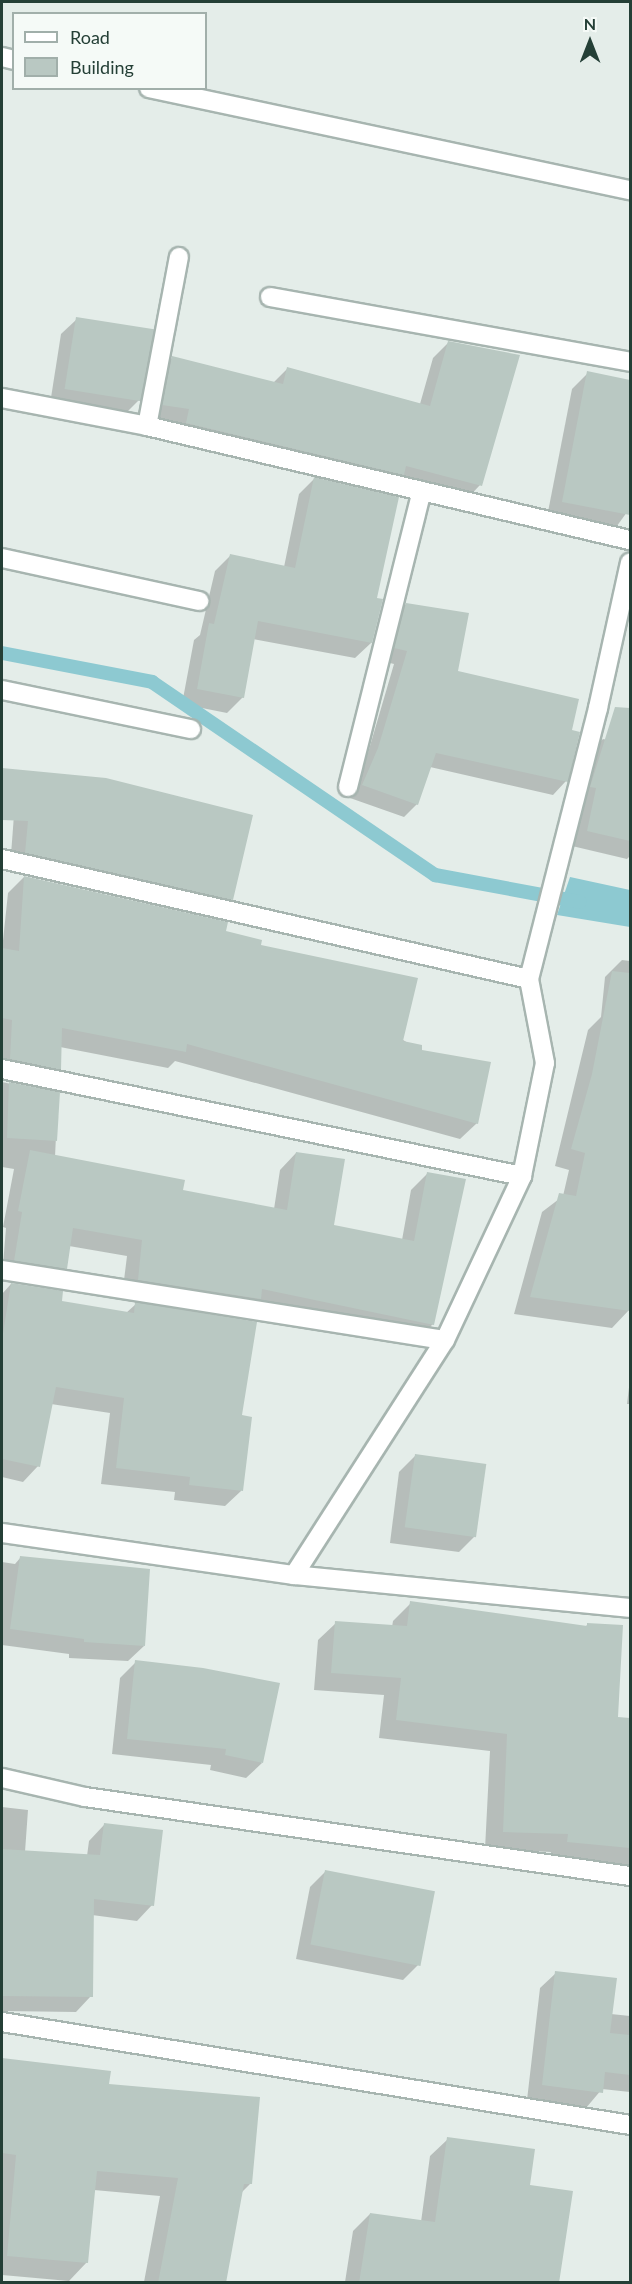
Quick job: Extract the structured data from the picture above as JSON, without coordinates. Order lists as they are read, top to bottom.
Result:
{
  "legend": ["Road", "Building"],
  "north": "top"
}
